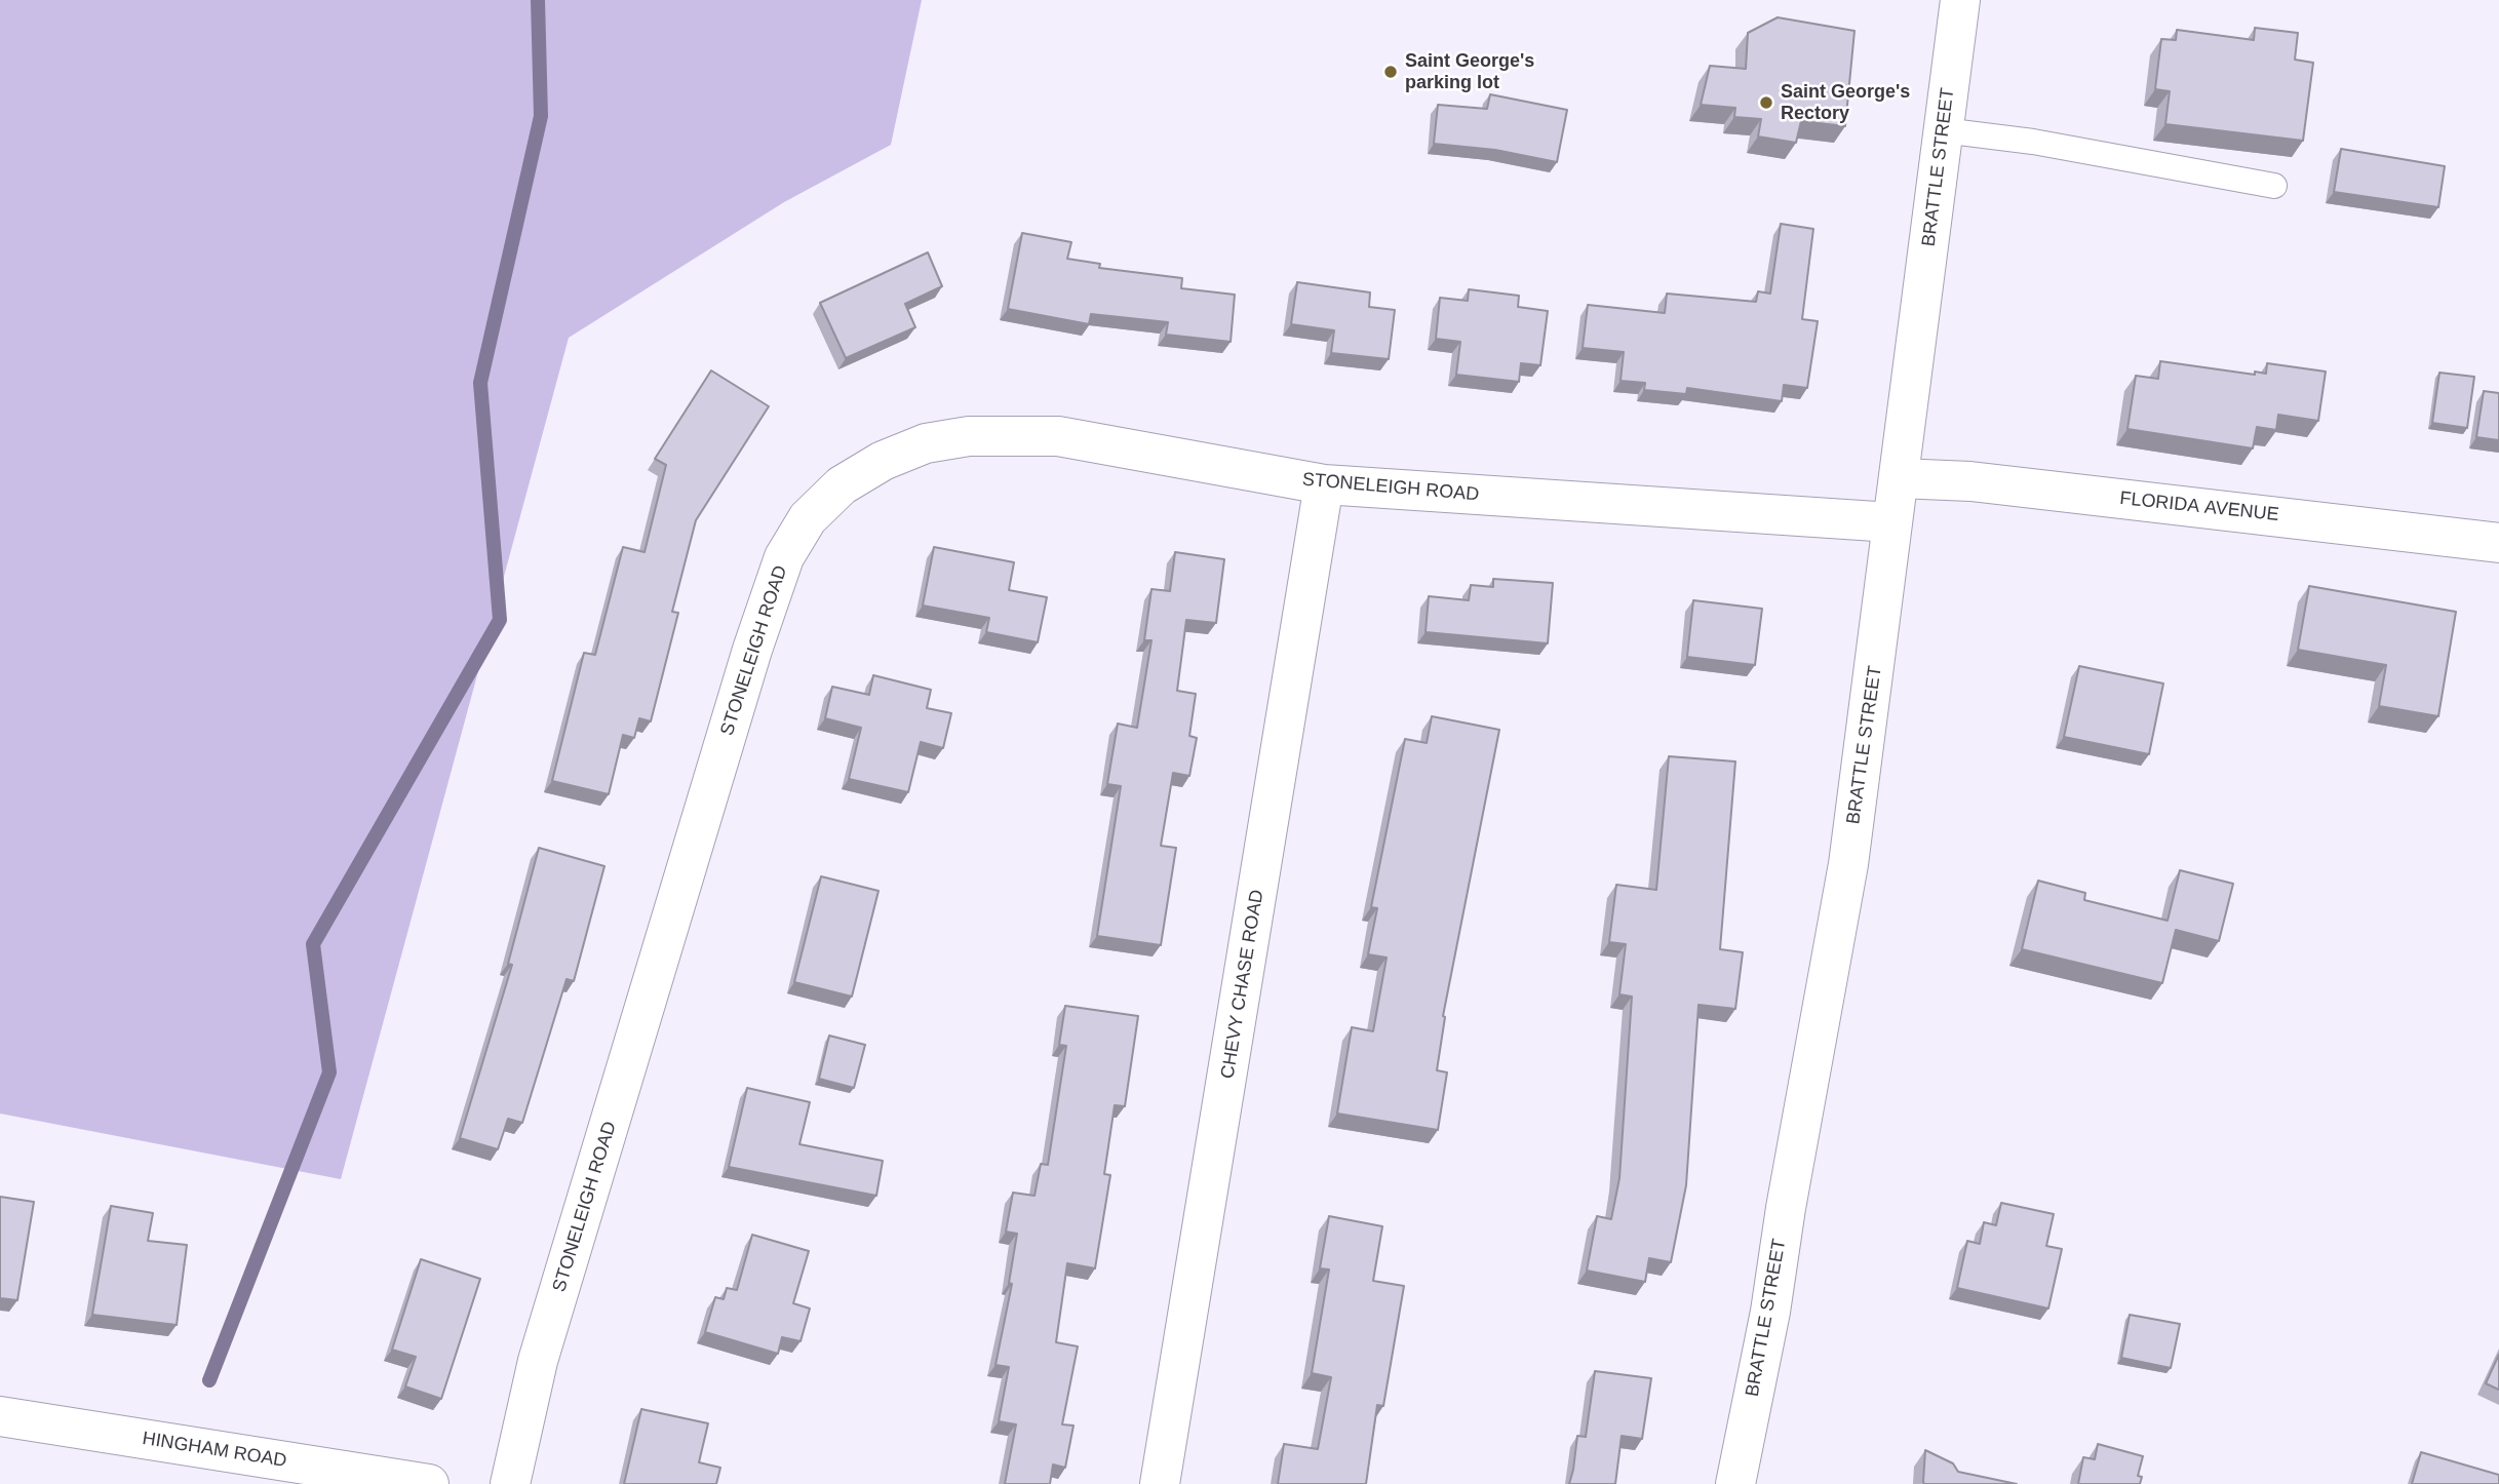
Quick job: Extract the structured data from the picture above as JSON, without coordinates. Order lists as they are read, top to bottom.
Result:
{
  "streets": {
    "street": [
      "BRATTLE STREET",
      "STONELEIGH ROAD",
      "FLORIDA AVENUE",
      "CHEVY CHASE ROAD",
      "HINGHAM ROAD"
    ]
  },
  "crossings": [
    ["BRATTLE STREET", "STONELEIGH ROAD"],
    ["BRATTLE STREET", "FLORIDA AVENUE"],
    ["STONELEIGH ROAD", "CHEVY CHASE ROAD"]
  ],
  "places": ["Saint George's parking lot", "Saint George's Rectory"]
}
